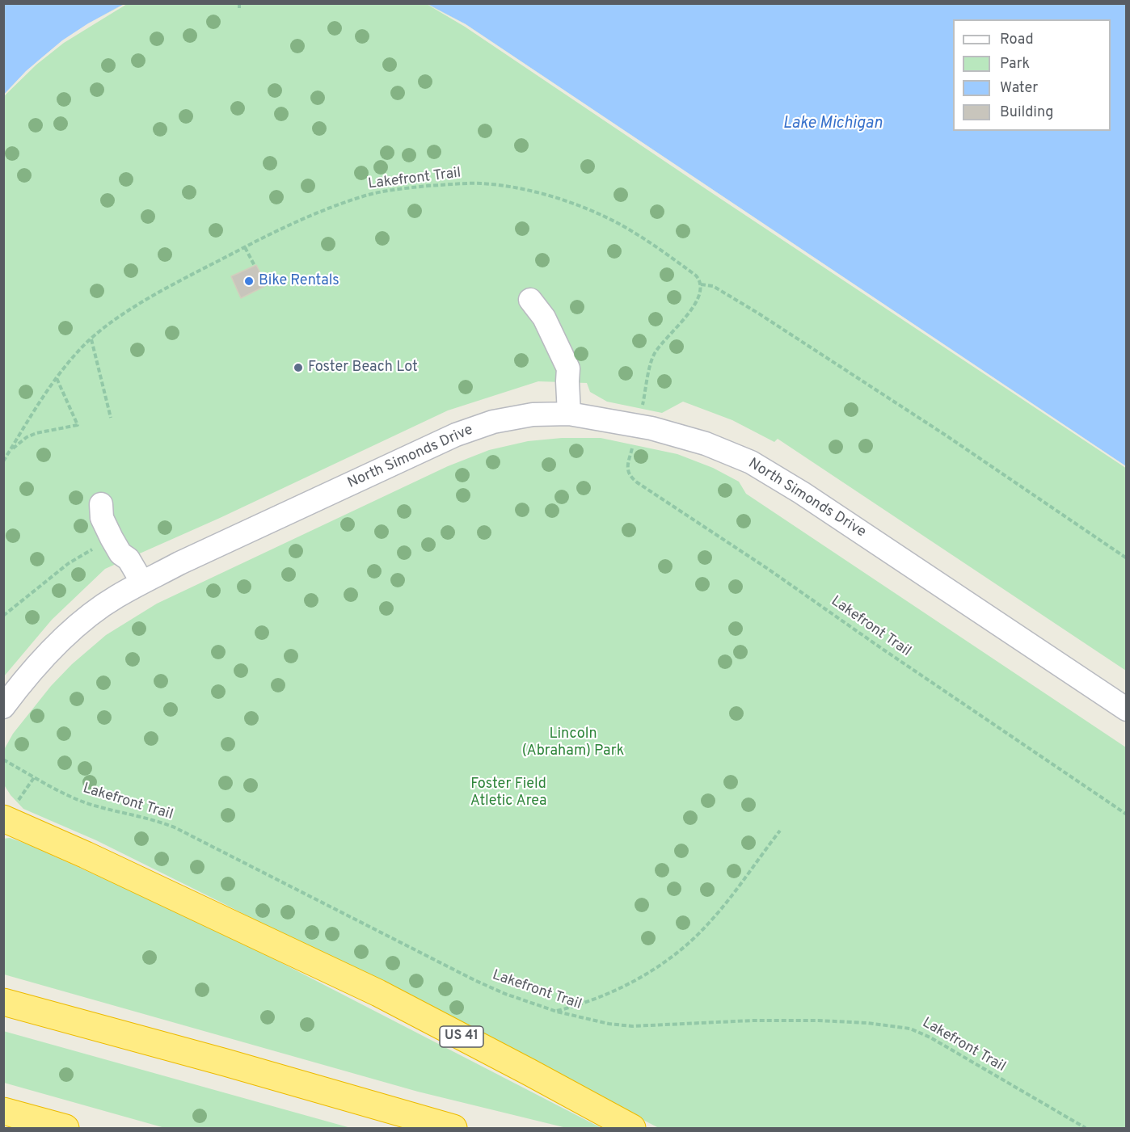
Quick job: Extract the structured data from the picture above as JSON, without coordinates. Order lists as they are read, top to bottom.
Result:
{
  "streets": {
    "highway": ["US 41"],
    "lane": ["North Simonds Drive"],
    "path": ["Lakefront Trail"]
  },
  "water": ["Lake Michigan"],
  "parks": ["Lincoln (Abraham) Park", "Foster Field Atletic Area"],
  "places": ["Bike Rentals", "Foster Beach Lot"],
  "legend": [
    "Road",
    "Park",
    "Water",
    "Building"
  ]
}
